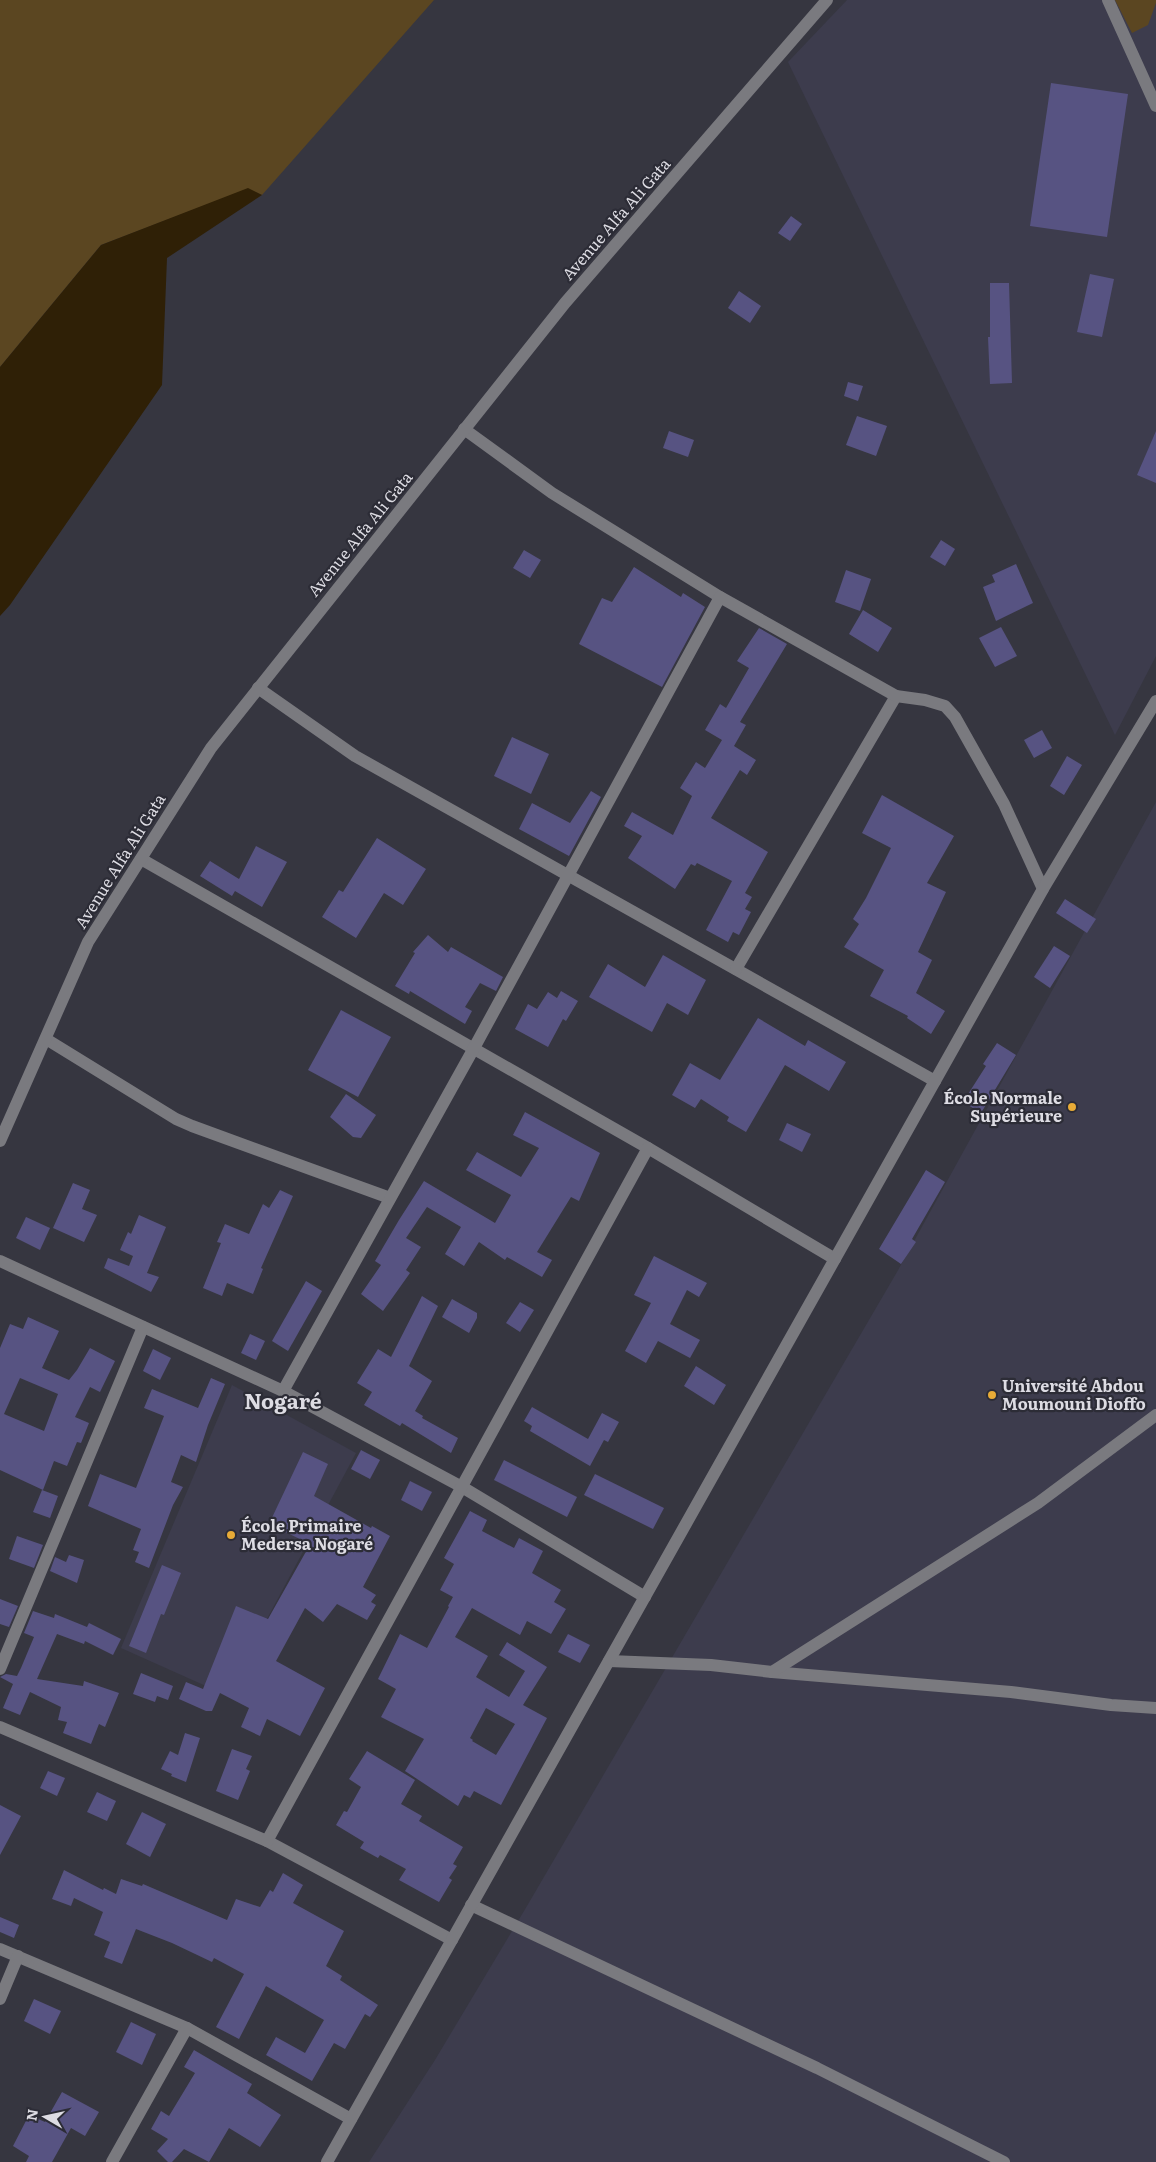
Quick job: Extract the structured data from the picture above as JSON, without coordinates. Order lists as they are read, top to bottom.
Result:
{
  "streets": {
    "street": ["Avenue Alfa Ali Gata"]
  },
  "districts": ["Nogaré"],
  "places": ["École Normale Supérieure", "Université Abdou Moumouni Dioffo", "École Primaire Medersa Nogaré"],
  "north": "left"
}
